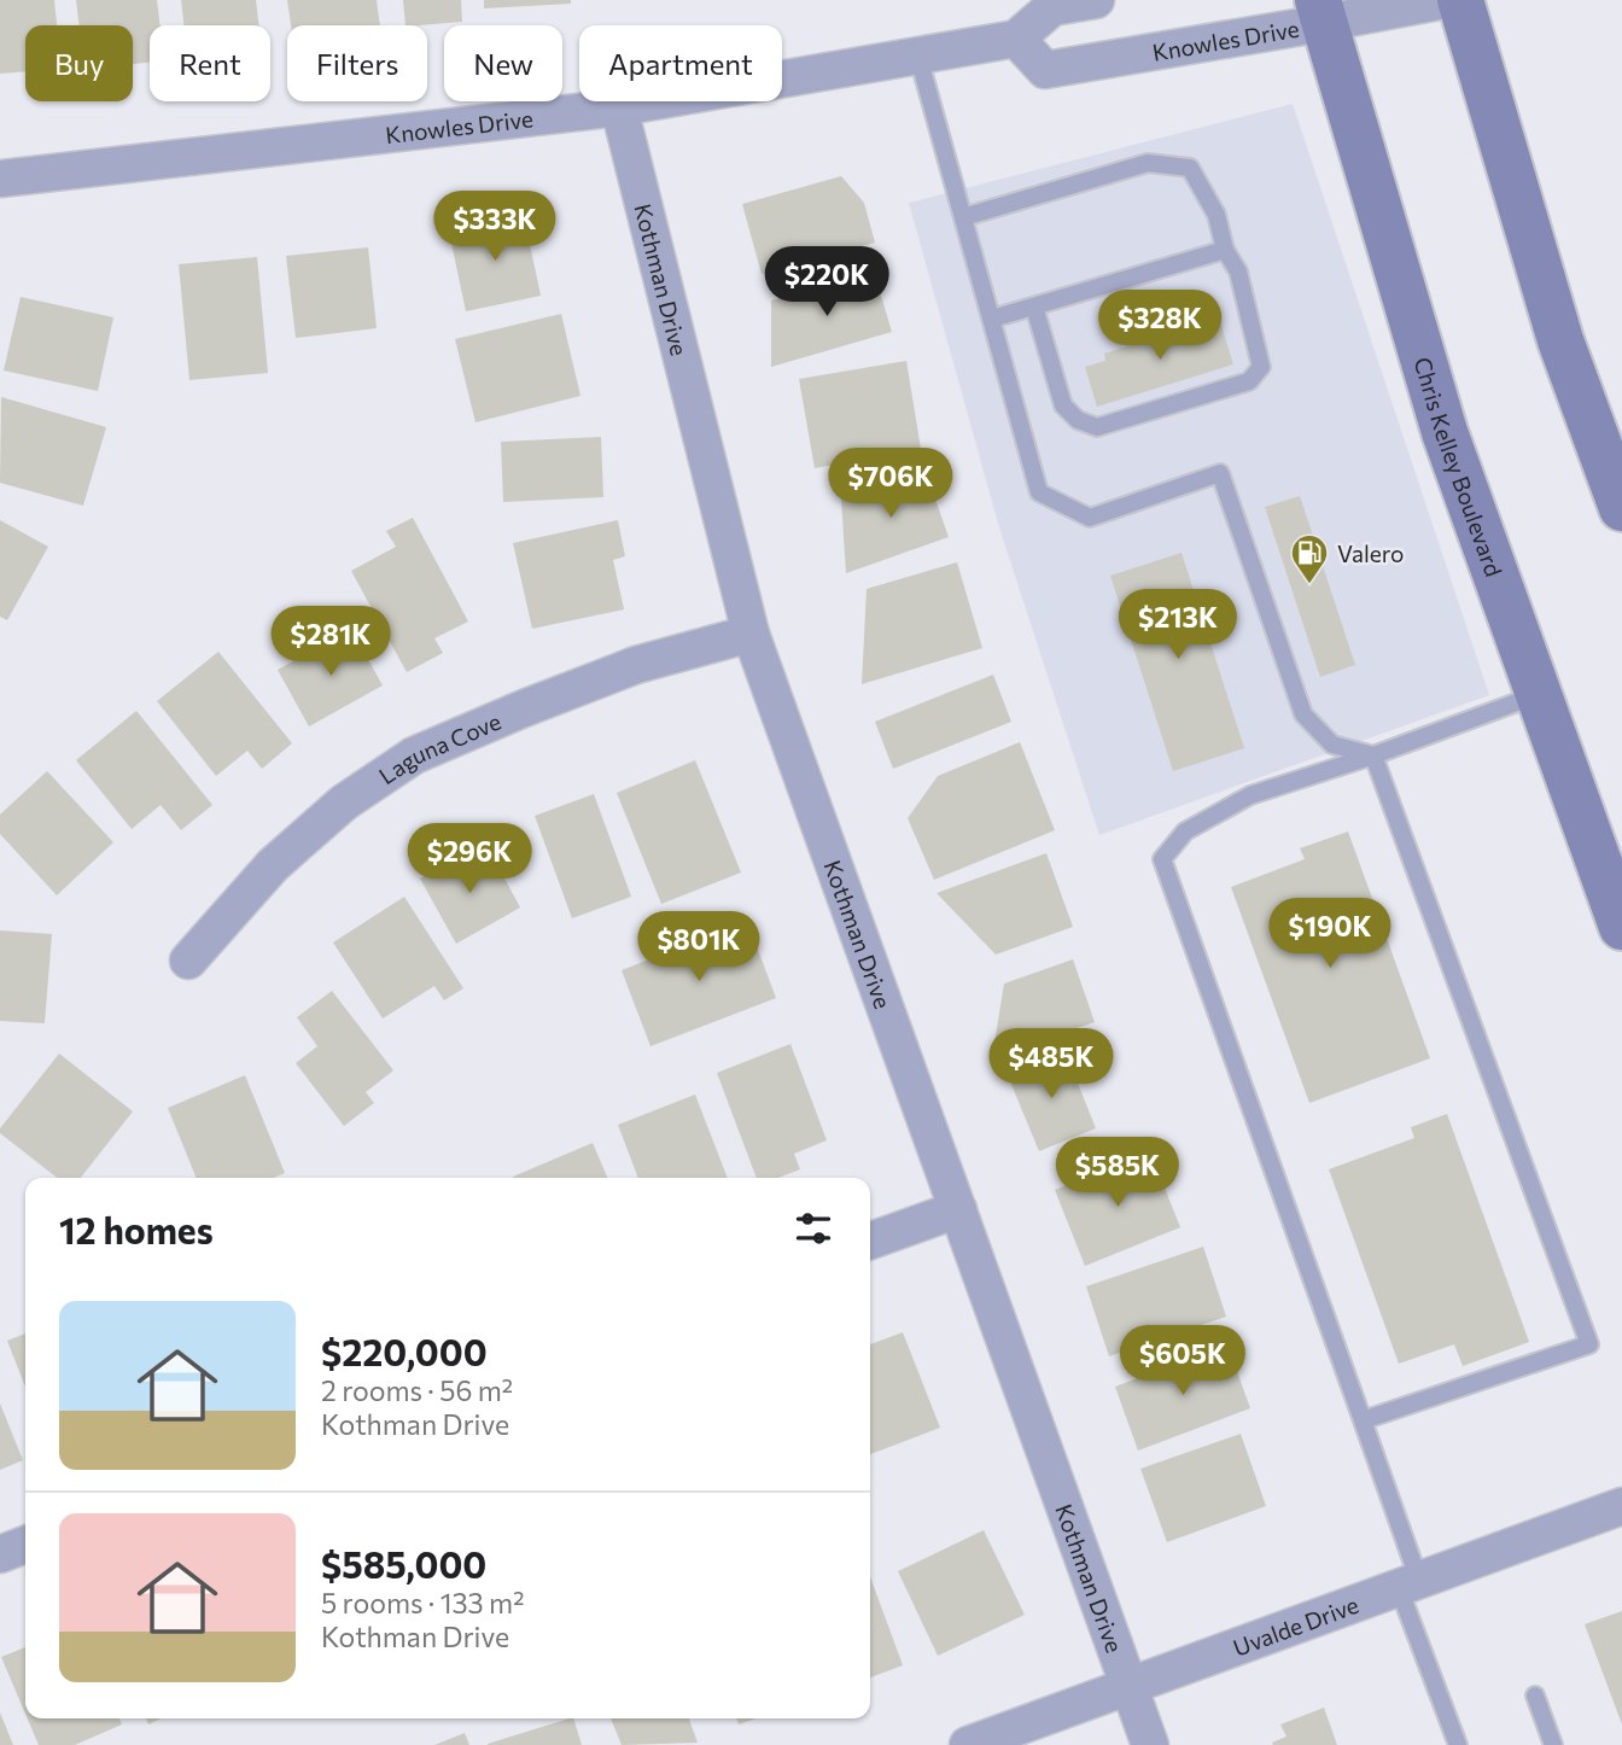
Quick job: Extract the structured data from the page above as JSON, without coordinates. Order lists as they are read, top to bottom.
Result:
{
  "streets": {
    "main road": ["Chris Kelley Boulevard"],
    "street": [
      "Knowles Drive",
      "Kothman Drive",
      "Laguna Cove",
      "Uvalde Drive"
    ]
  },
  "crossings": [
    ["Knowles Drive", "Kothman Drive"],
    ["Knowles Drive", "Chris Kelley Boulevard"],
    ["Kothman Drive", "Laguna Cove"],
    ["Kothman Drive", "Uvalde Drive"]
  ],
  "places": {
    "fuel station": ["Valero"]
  },
  "page": {
    "chip": [
      "Buy",
      "Rent",
      "Filters",
      "New",
      "Apartment"
    ],
    "price": [
      "$333K",
      "$220K",
      "$328K",
      "$706K",
      "$213K",
      "$281K",
      "$296K",
      "$190K",
      "$801K",
      "$485K",
      "$585K",
      "$605K"
    ],
    "heading": "12 homes",
    "list": [
      {
        "name": "$220,000",
        "note": "2 rooms · 56 m² · Kothman Drive"
      },
      {
        "name": "$585,000",
        "note": "5 rooms · 133 m² · Kothman Drive"
      }
    ]
  }
}
